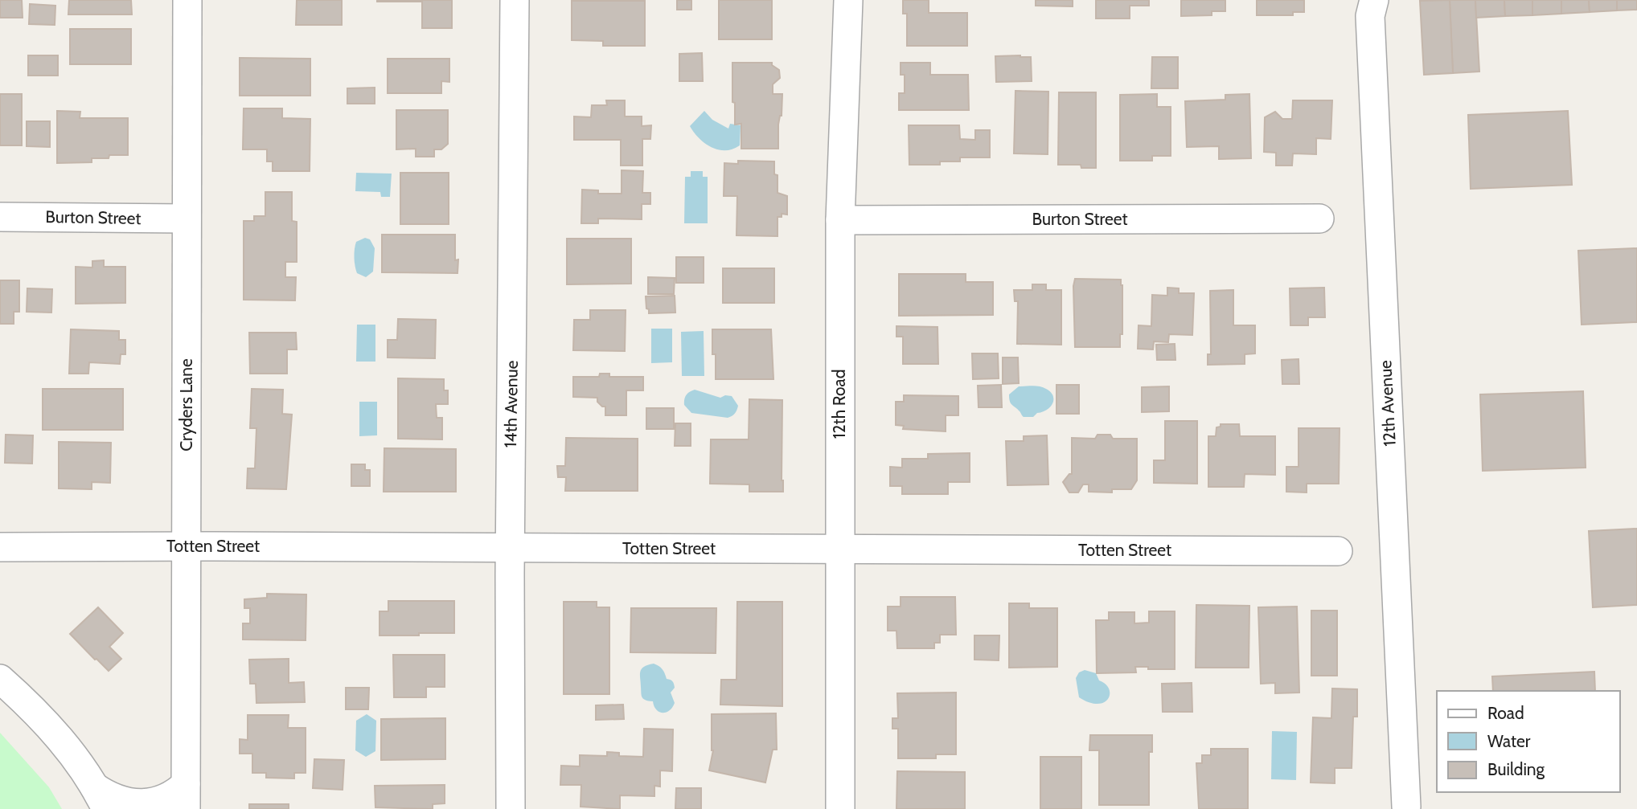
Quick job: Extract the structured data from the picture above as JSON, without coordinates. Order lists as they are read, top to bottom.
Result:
{
  "streets": {
    "street": [
      "Burton Street",
      "12th Avenue",
      "14th Avenue",
      "12th Road",
      "Cryders Lane",
      "Totten Street"
    ]
  },
  "crossings": [
    ["Burton Street", "12th Road"],
    ["Burton Street", "Cryders Lane"],
    ["14th Avenue", "Totten Street"],
    ["12th Road", "Totten Street"],
    ["Cryders Lane", "Totten Street"]
  ],
  "legend": ["Road", "Water", "Building"]
}
